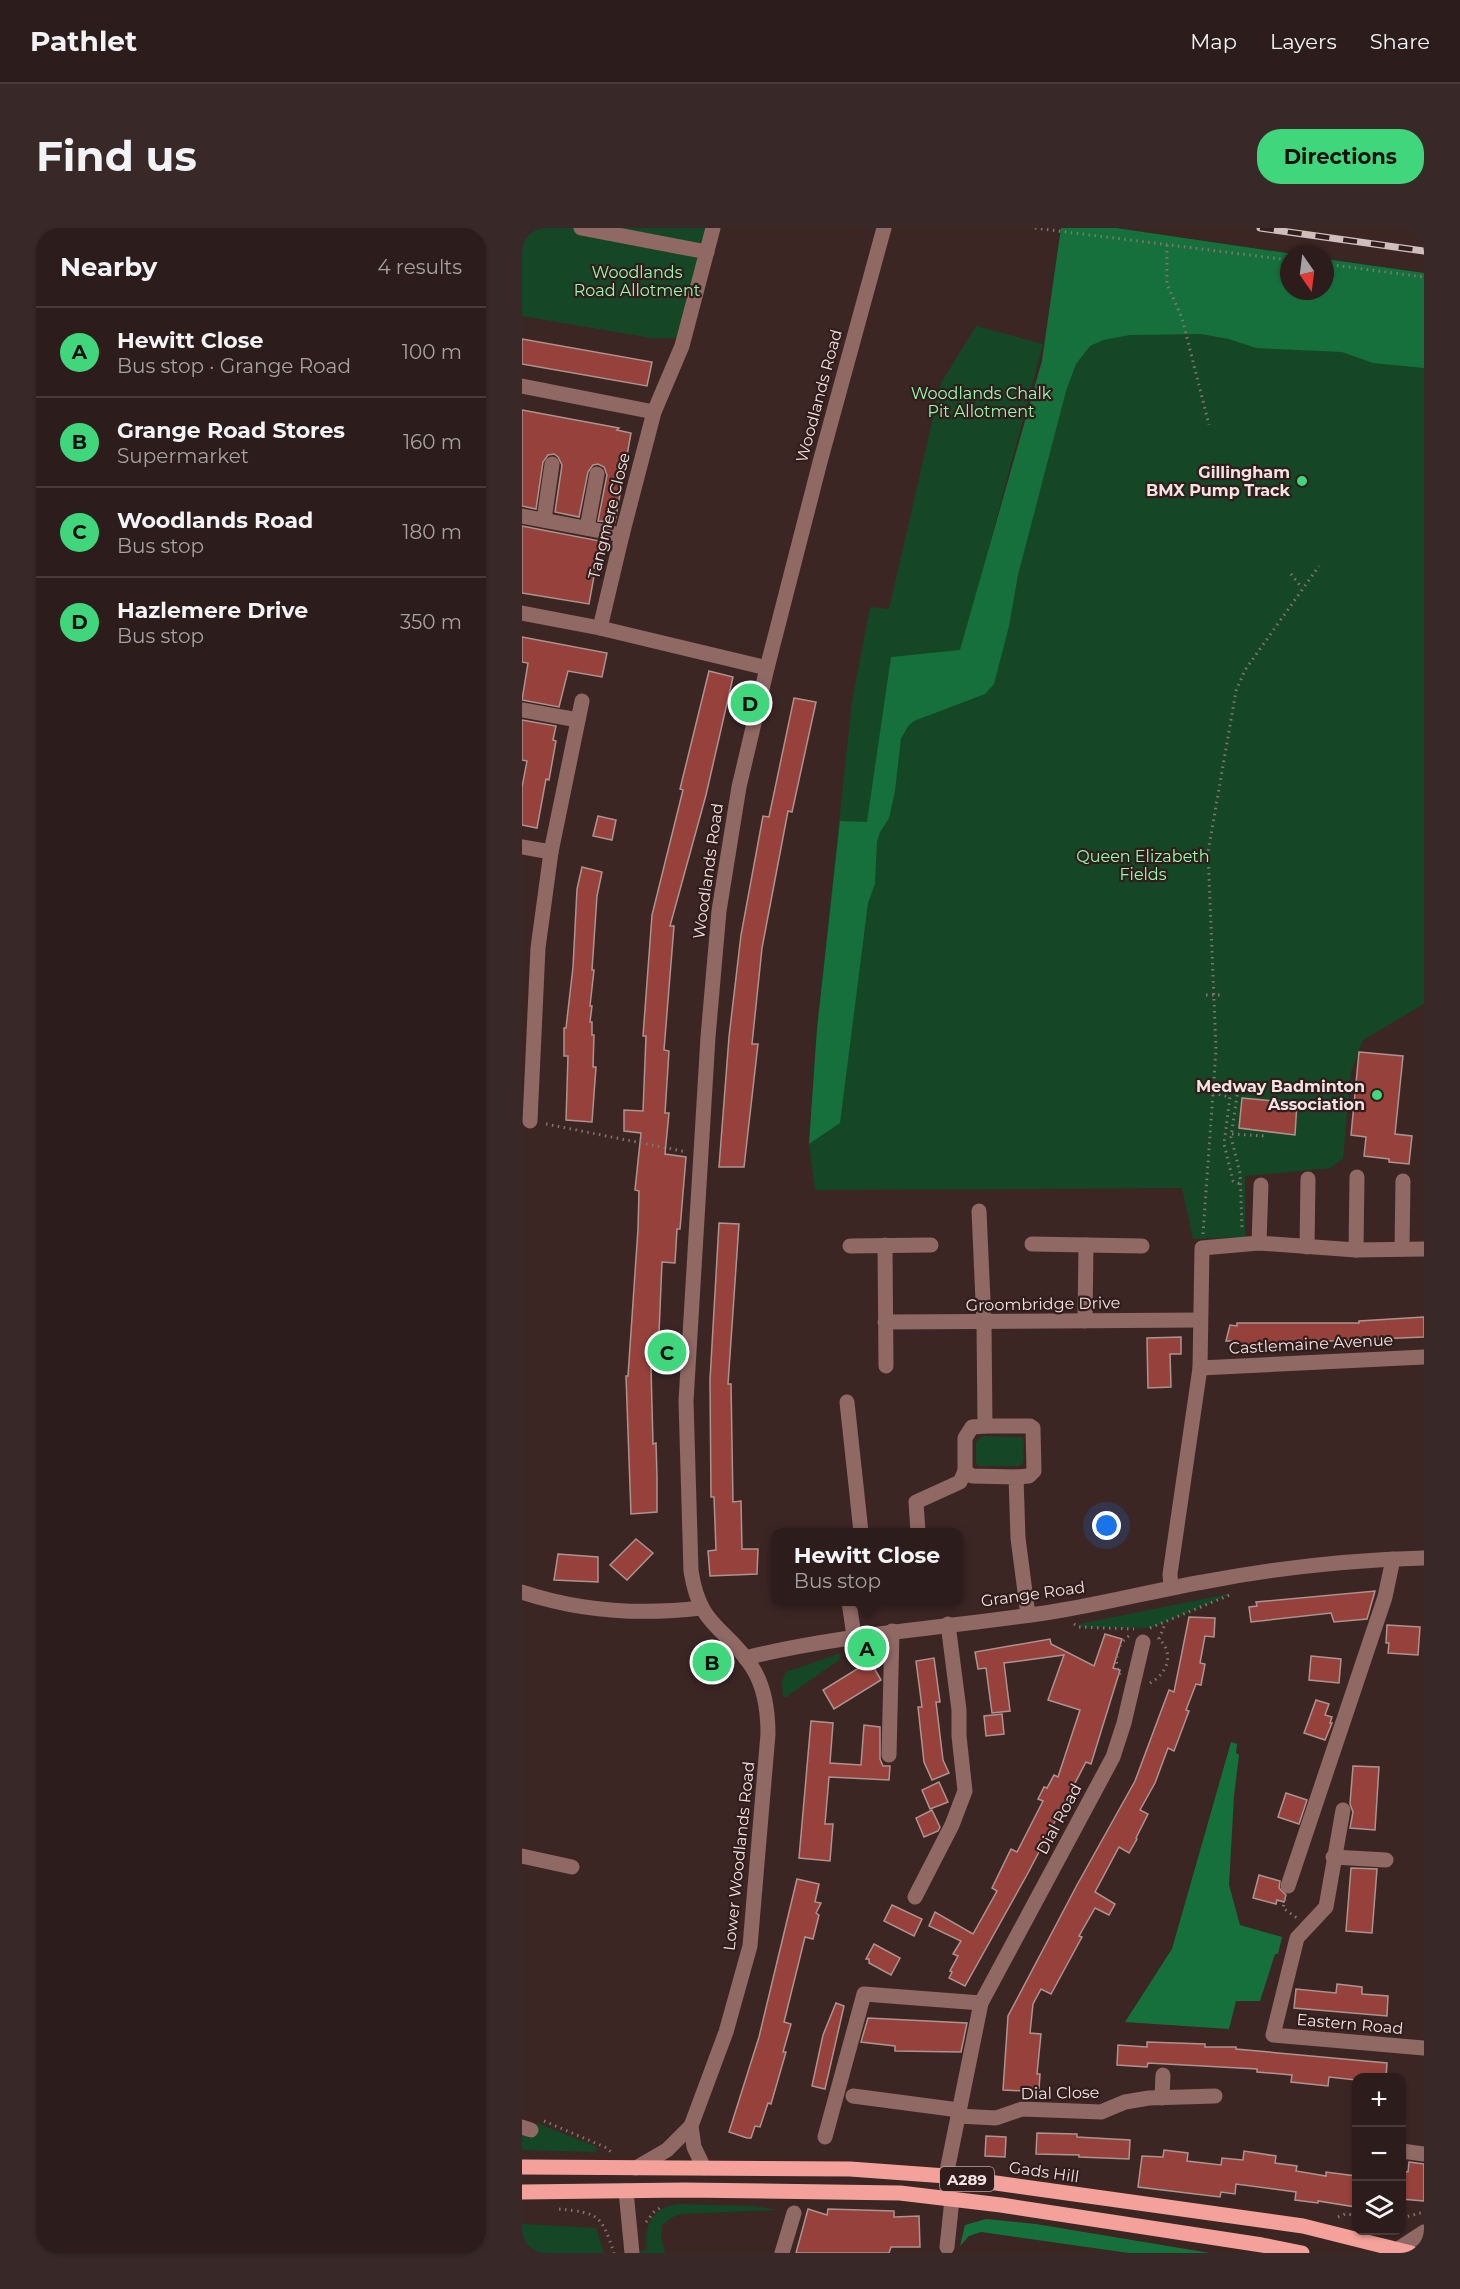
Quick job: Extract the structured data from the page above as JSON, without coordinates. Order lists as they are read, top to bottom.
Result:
{
  "streets": {
    "main road": ["Gads Hill", "A289"],
    "street": [
      "Woodlands Road",
      "Tangmere Close",
      "Groombridge Drive",
      "Castlemaine Avenue",
      "Grange Road",
      "Dial Road",
      "Lower Woodlands Road",
      "Eastern Road",
      "Dial Close"
    ]
  },
  "crossings": [
    ["Grange Road", "Lower Woodlands Road"],
    ["Dial Road", "Dial Close"],
    ["Dial Road", "Gads Hill"],
    ["Lower Woodlands Road", "Gads Hill"]
  ],
  "parks": ["Woodlands Road Allotment", "Woodlands Chalk Pit Allotment", "Queen Elizabeth Fields"],
  "places": ["Gillingham BMX Pump Track", "Medway Badminton Association"],
  "north": "bottom",
  "page": {
    "header": "Pathlet",
    "nav": ["Map", "Layers", "Share"],
    "buttons": "Directions",
    "title": "Find us",
    "heading": ["Nearby", "4 results"],
    "list": [
      {
        "mark": "A",
        "name": "Hewitt Close",
        "note": "Bus stop · Grange Road",
        "value": "100 m"
      },
      {
        "mark": "B",
        "name": "Grange Road Stores",
        "note": "Supermarket",
        "value": "160 m"
      },
      {
        "mark": "C",
        "name": "Woodlands Road",
        "note": "Bus stop",
        "value": "180 m"
      },
      {
        "mark": "D",
        "name": "Hazlemere Drive",
        "note": "Bus stop",
        "value": "350 m"
      }
    ],
    "pins": [
      "D",
      "C",
      "A",
      "B"
    ],
    "popup": ["Hewitt Close", "Bus stop"],
    "map_buttons": ["+", "−"]
  }
}
